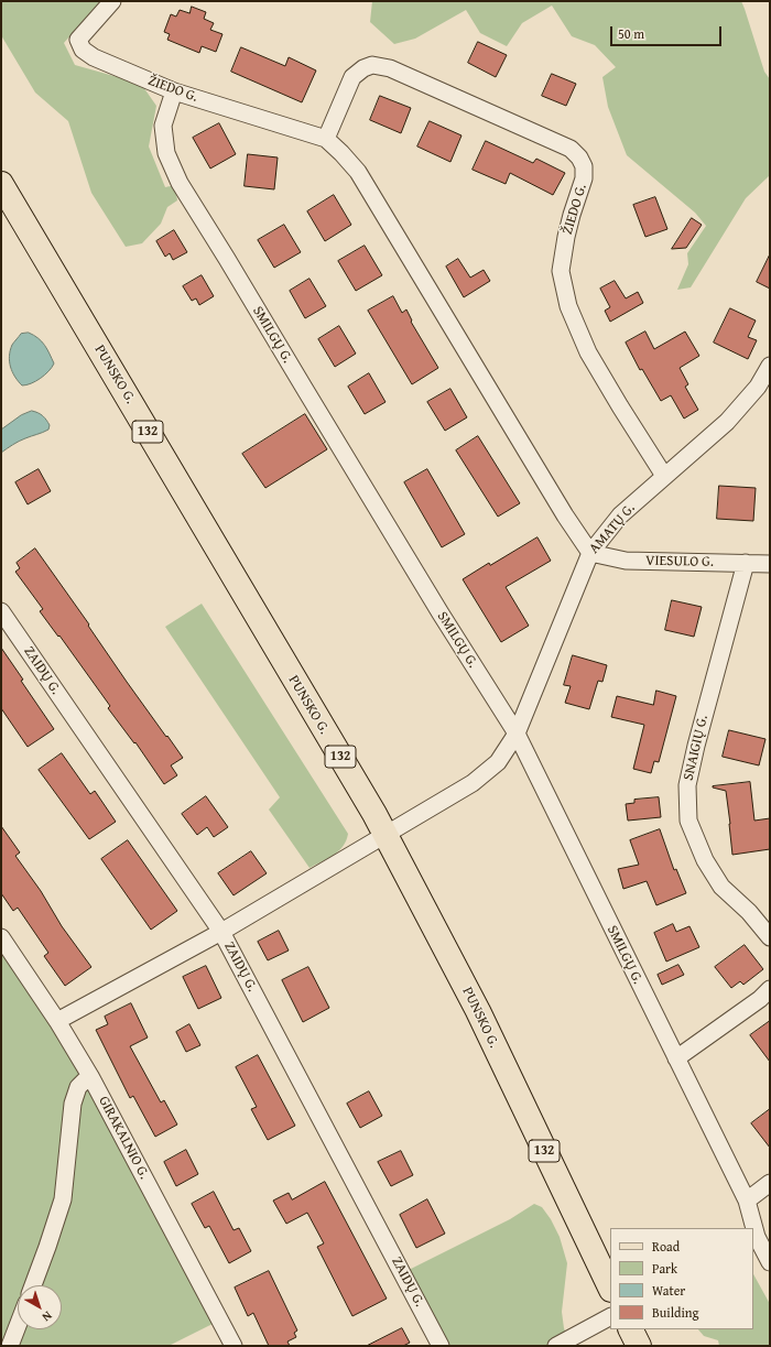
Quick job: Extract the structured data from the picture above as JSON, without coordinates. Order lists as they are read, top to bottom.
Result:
{
  "streets": {
    "main road": ["PUNSKO G.", "132"],
    "street": [
      "ŽIEDO G.",
      "SMILGŲ G.",
      "AMATŲ G.",
      "VIESULO G.",
      "ZAIDŲ G.",
      "SNAIGIŲ G.",
      "GIRAKALNIO G."
    ]
  },
  "crossings": [
    ["ŽIEDO G.", "SMILGŲ G."],
    ["ŽIEDO G.", "AMATŲ G."],
    ["ŽIEDO G.", "VIESULO G."],
    ["SMILGŲ G.", "AMATŲ G."],
    ["PUNSKO G.", "AMATŲ G."],
    ["AMATŲ G.", "VIESULO G."],
    ["AMATŲ G.", "ZAIDŲ G."],
    ["AMATŲ G.", "GIRAKALNIO G."],
    ["VIESULO G.", "SNAIGIŲ G."]
  ],
  "legend": [
    "Road",
    "Park",
    "Water",
    "Building"
  ],
  "scale_bar": "50 m",
  "north": "bottom right"
}
